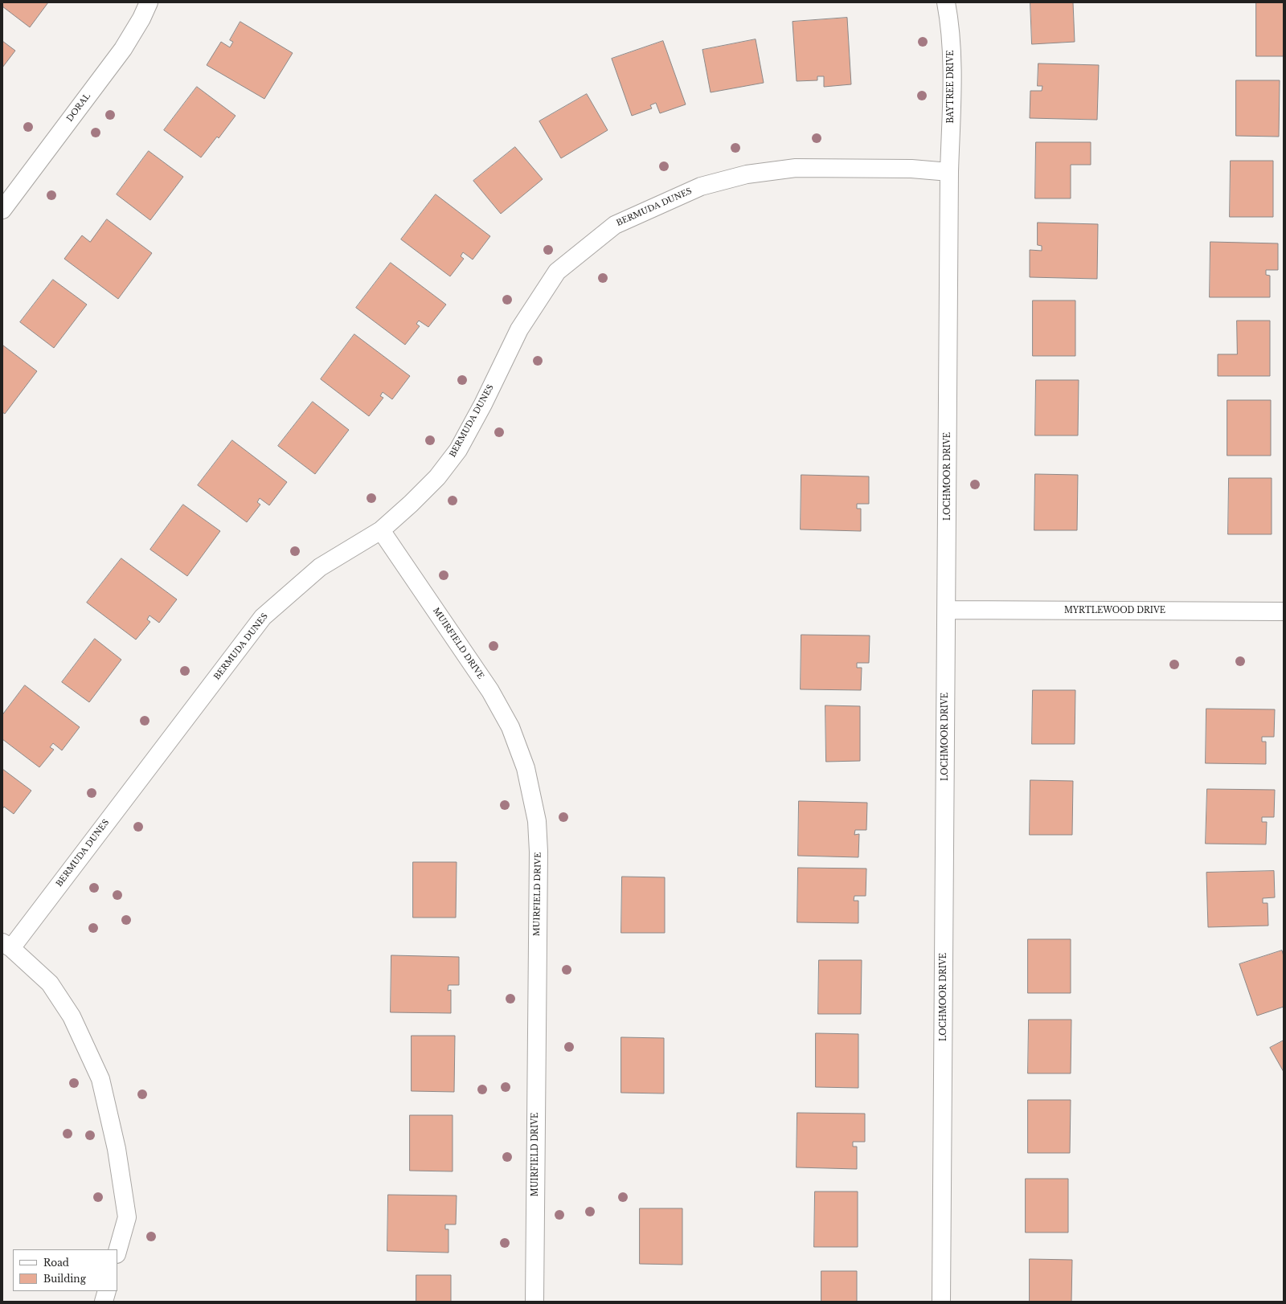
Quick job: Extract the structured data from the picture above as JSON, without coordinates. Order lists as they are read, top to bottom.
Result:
{
  "streets": {
    "street": [
      "BAYTREE DRIVE",
      "DORAL",
      "BERMUDA DUNES",
      "LOCHMOOR DRIVE",
      "MYRTLEWOOD DRIVE",
      "MUIRFIELD DRIVE"
    ]
  },
  "crossings": [
    ["BAYTREE DRIVE", "BERMUDA DUNES"],
    ["BAYTREE DRIVE", "LOCHMOOR DRIVE"],
    ["BERMUDA DUNES", "LOCHMOOR DRIVE"],
    ["BERMUDA DUNES", "MUIRFIELD DRIVE"],
    ["LOCHMOOR DRIVE", "MYRTLEWOOD DRIVE"]
  ],
  "legend": ["Road", "Building"]
}
